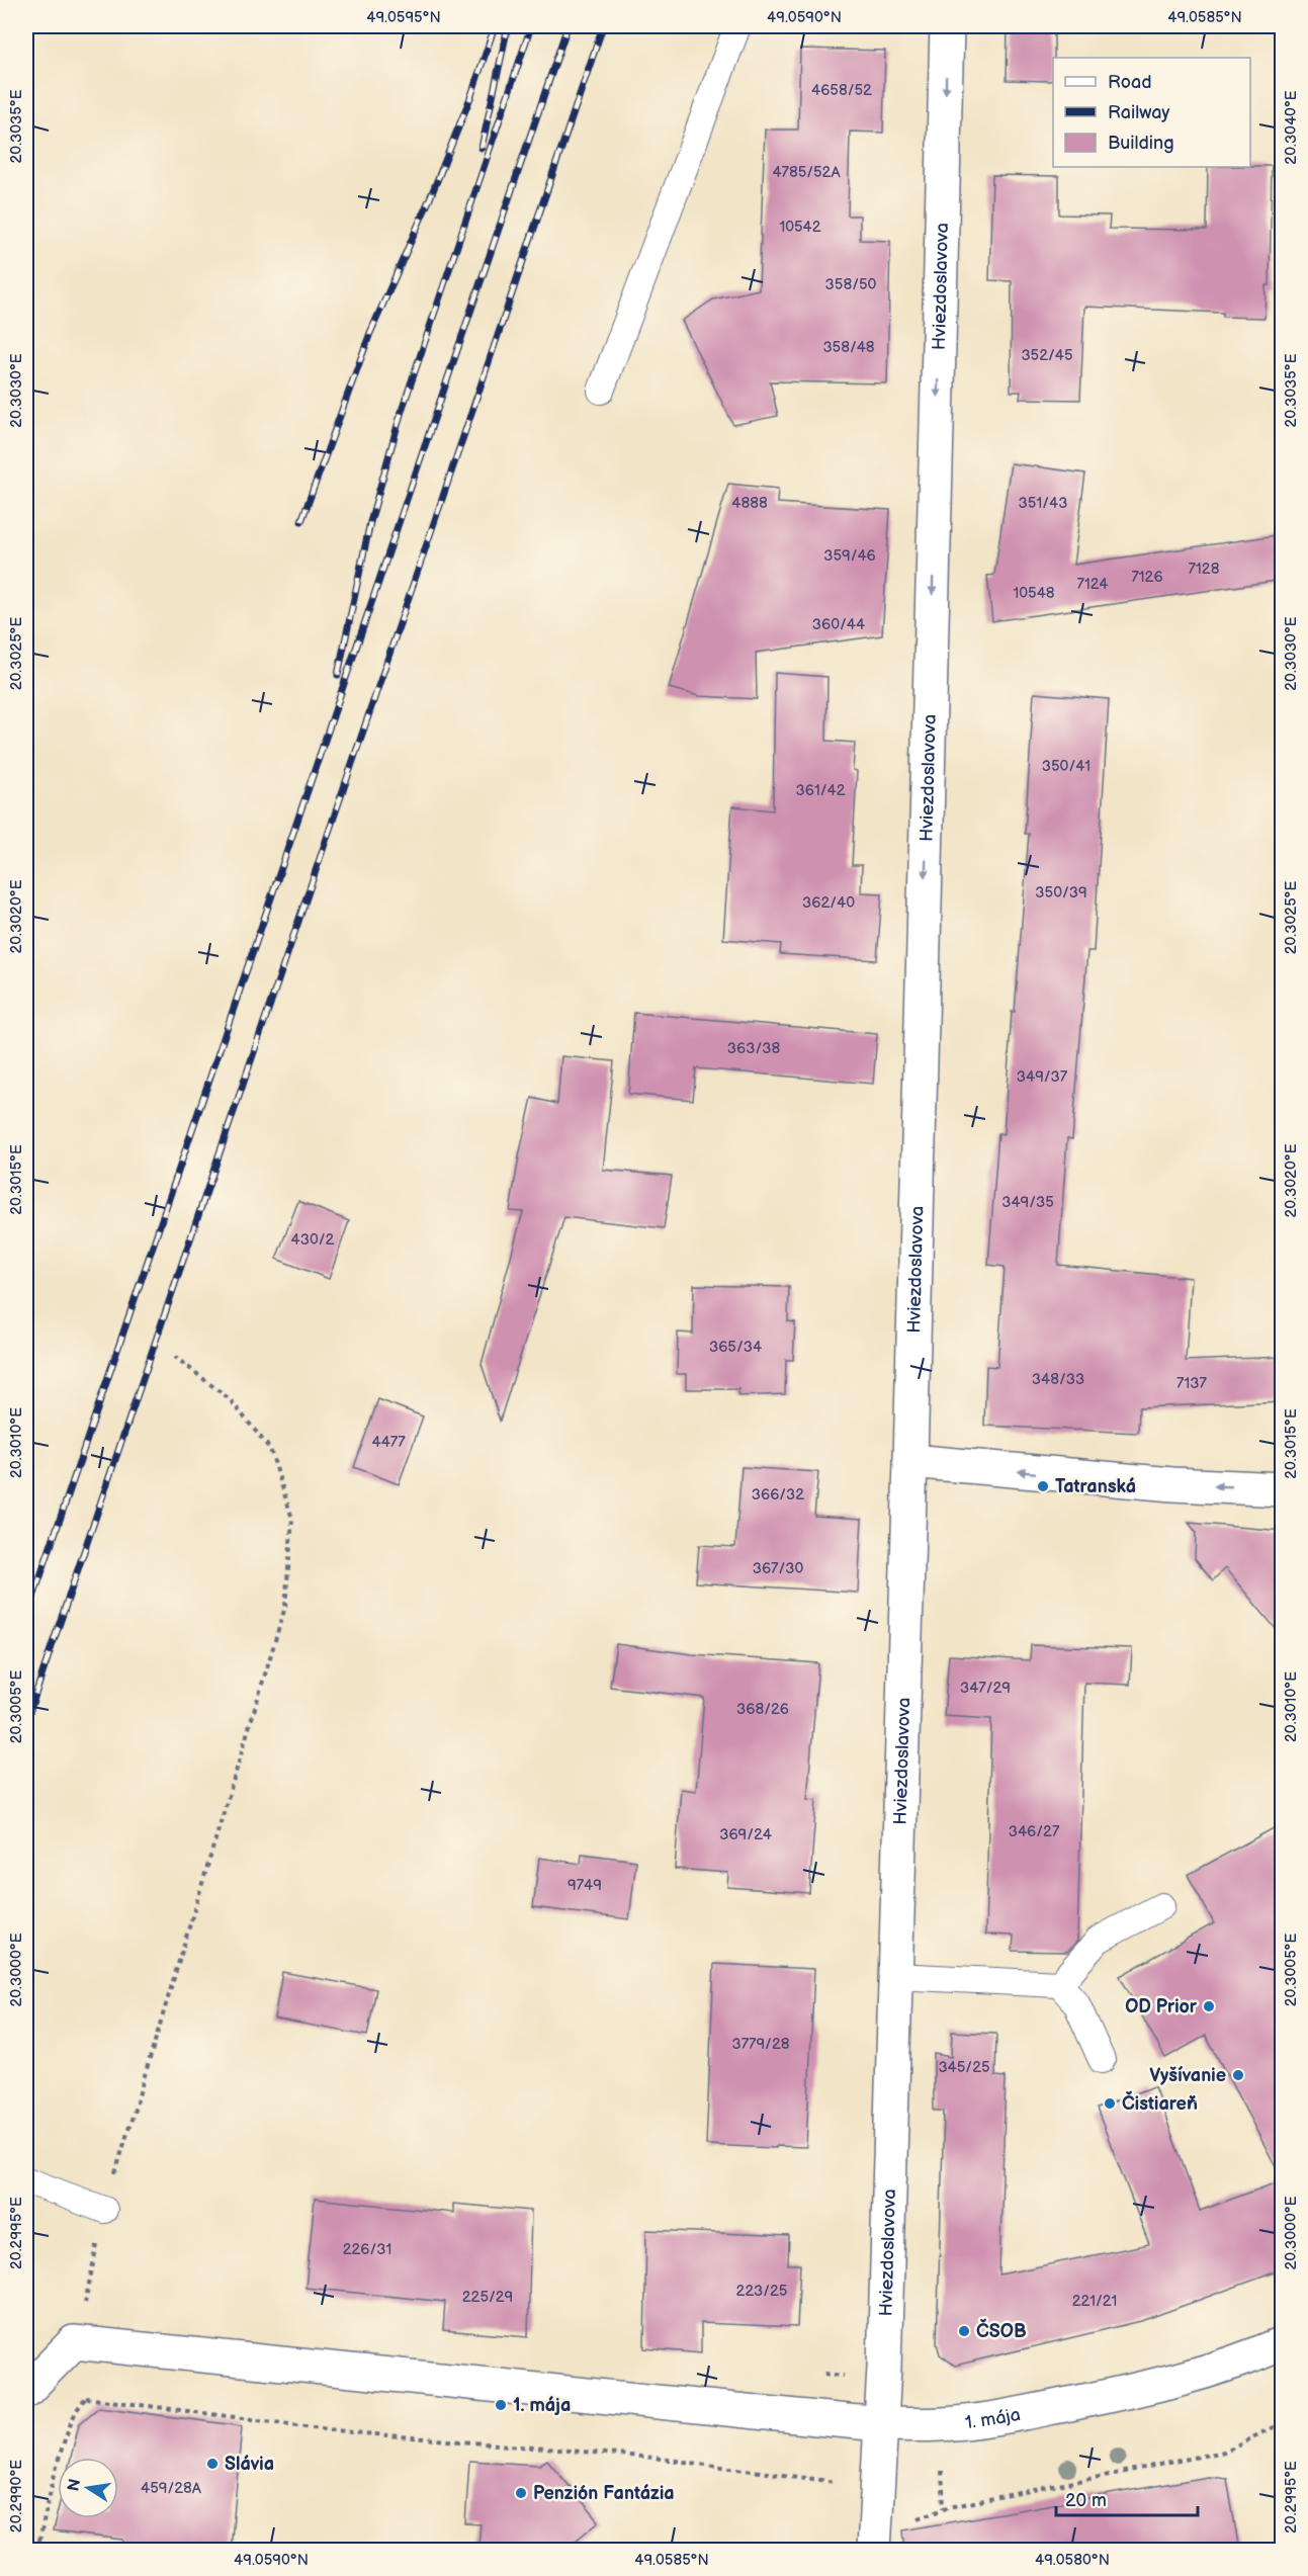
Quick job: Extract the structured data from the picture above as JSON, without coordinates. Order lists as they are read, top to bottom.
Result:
{
  "streets": {
    "street": ["Hviezdoslavova", "1. mája"]
  },
  "crossings": [
    ["Hviezdoslavova", "1. mája"]
  ],
  "one_way": ["Hviezdoslavova"],
  "places": [
    "Tatranská",
    "OD Prior",
    "Vyšívanie",
    "Čistiareň",
    "ČSOB",
    "1. mája",
    "Slávia",
    "Penzión Fantázia"
  ],
  "house_numbers": [
    "4658/52",
    "4785/52A",
    "10542",
    "358/50",
    "358/48",
    "352/45",
    "4888",
    "351/43",
    "359/46",
    "7128",
    "7126",
    "7124",
    "10548",
    "360/44",
    "350/41",
    "361/42",
    "350/39",
    "362/40",
    "363/38",
    "349/37",
    "349/35",
    "430/2",
    "365/34",
    "348/33",
    "7137",
    "4477",
    "366/32",
    "367/30",
    "347/29",
    "368/26",
    "346/27",
    "369/24",
    "9749",
    "3779/28",
    "345/25",
    "226/31",
    "223/25",
    "225/29",
    "221/21",
    "459/28A"
  ],
  "legend": ["Road", "Railway", "Building"],
  "scale_bar": "20 m",
  "north": "left",
  "coordinates": [
    "49.0595°N",
    "49.0590°N",
    "49.0585°N",
    "20.3035°E",
    "20.3040°E",
    "20.3030°E",
    "20.3025°E",
    "20.3020°E",
    "20.3015°E",
    "20.3010°E",
    "20.3005°E",
    "20.3000°E",
    "20.2995°E",
    "20.2990°E",
    "49.0580°N"
  ]
}
